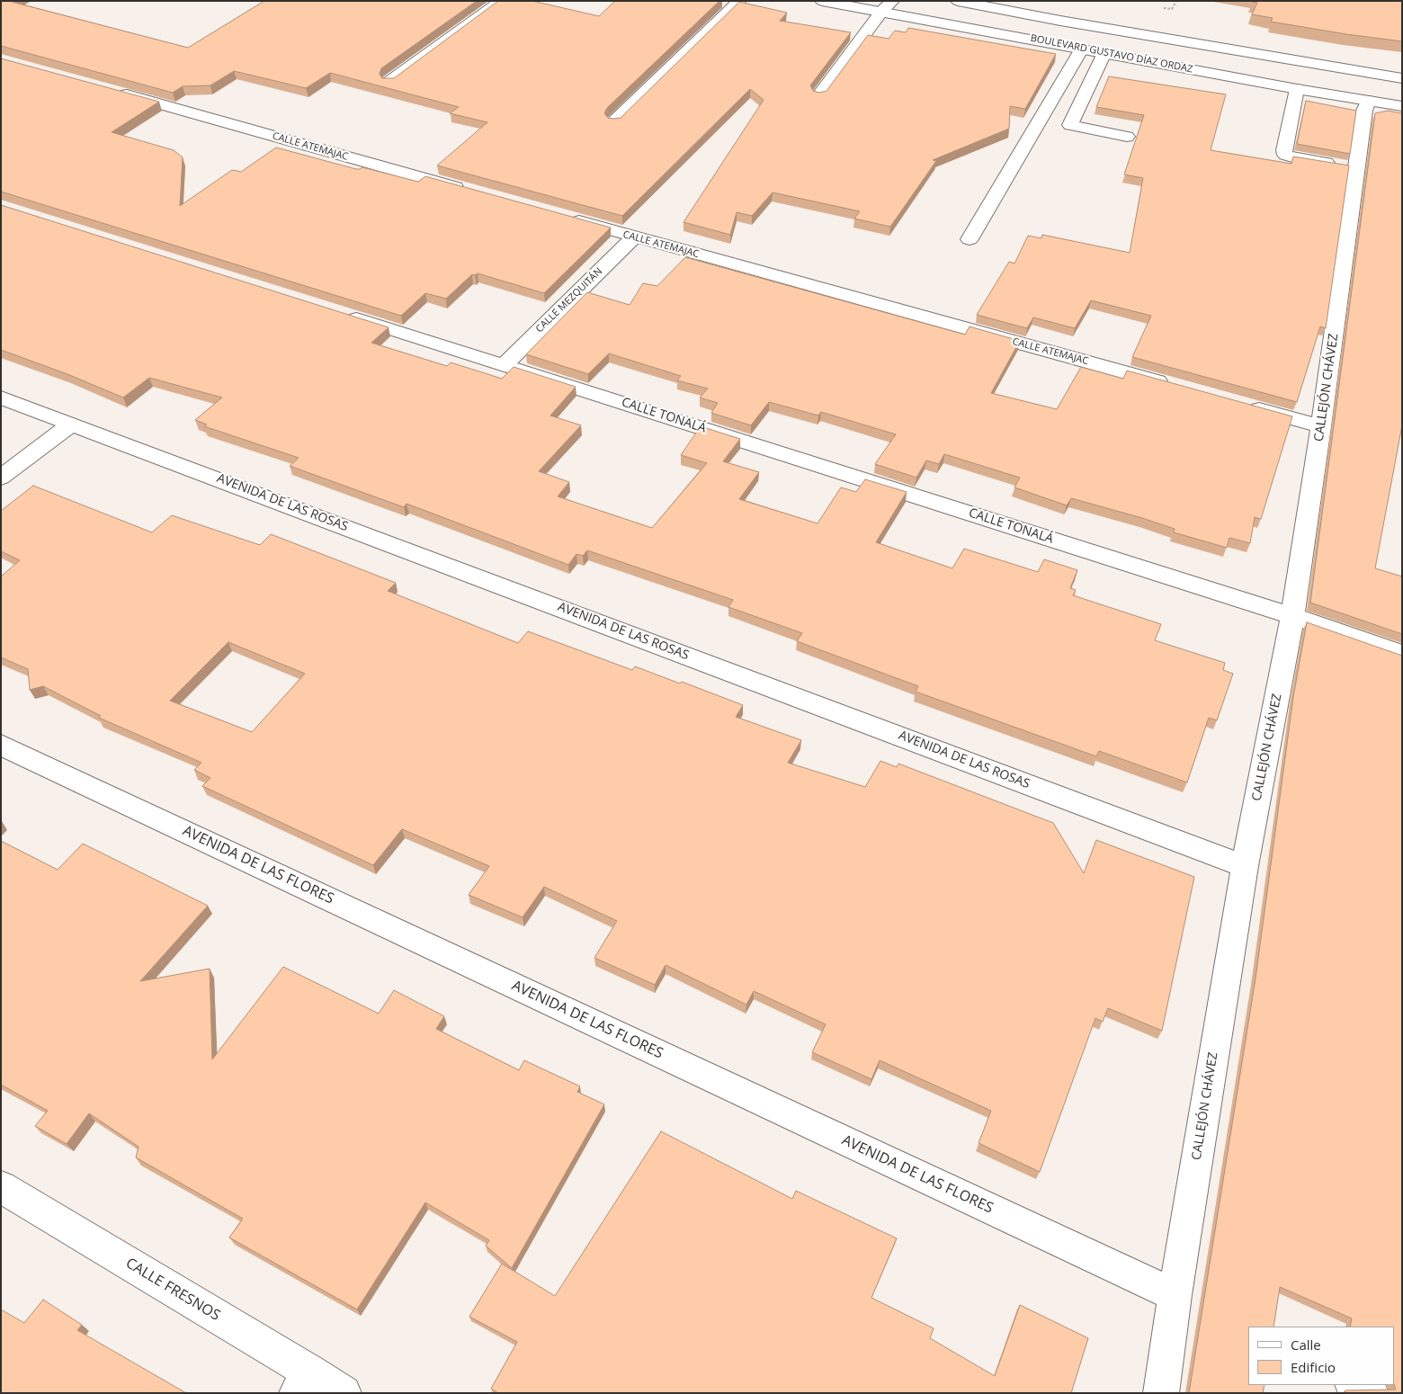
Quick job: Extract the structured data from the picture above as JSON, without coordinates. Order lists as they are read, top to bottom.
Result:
{
  "streets": {
    "street": [
      "BOULEVARD GUSTAVO DÍAZ ORDAZ",
      "CALLE ATEMAJAC",
      "CALLE MEZQUITÁN",
      "CALLEJÓN CHÁVEZ",
      "CALLE TONALÁ",
      "AVENIDA DE LAS ROSAS",
      "AVENIDA DE LAS FLORES",
      "CALLE FRESNOS"
    ]
  },
  "crossings": [
    ["BOULEVARD GUSTAVO DÍAZ ORDAZ", "CALLEJÓN CHÁVEZ"],
    ["CALLE ATEMAJAC", "CALLE MEZQUITÁN"],
    ["CALLE MEZQUITÁN", "CALLE TONALÁ"],
    ["CALLEJÓN CHÁVEZ", "CALLE TONALÁ"],
    ["CALLEJÓN CHÁVEZ", "AVENIDA DE LAS ROSAS"],
    ["CALLEJÓN CHÁVEZ", "AVENIDA DE LAS FLORES"]
  ],
  "legend": ["Calle", "Edificio"]
}
